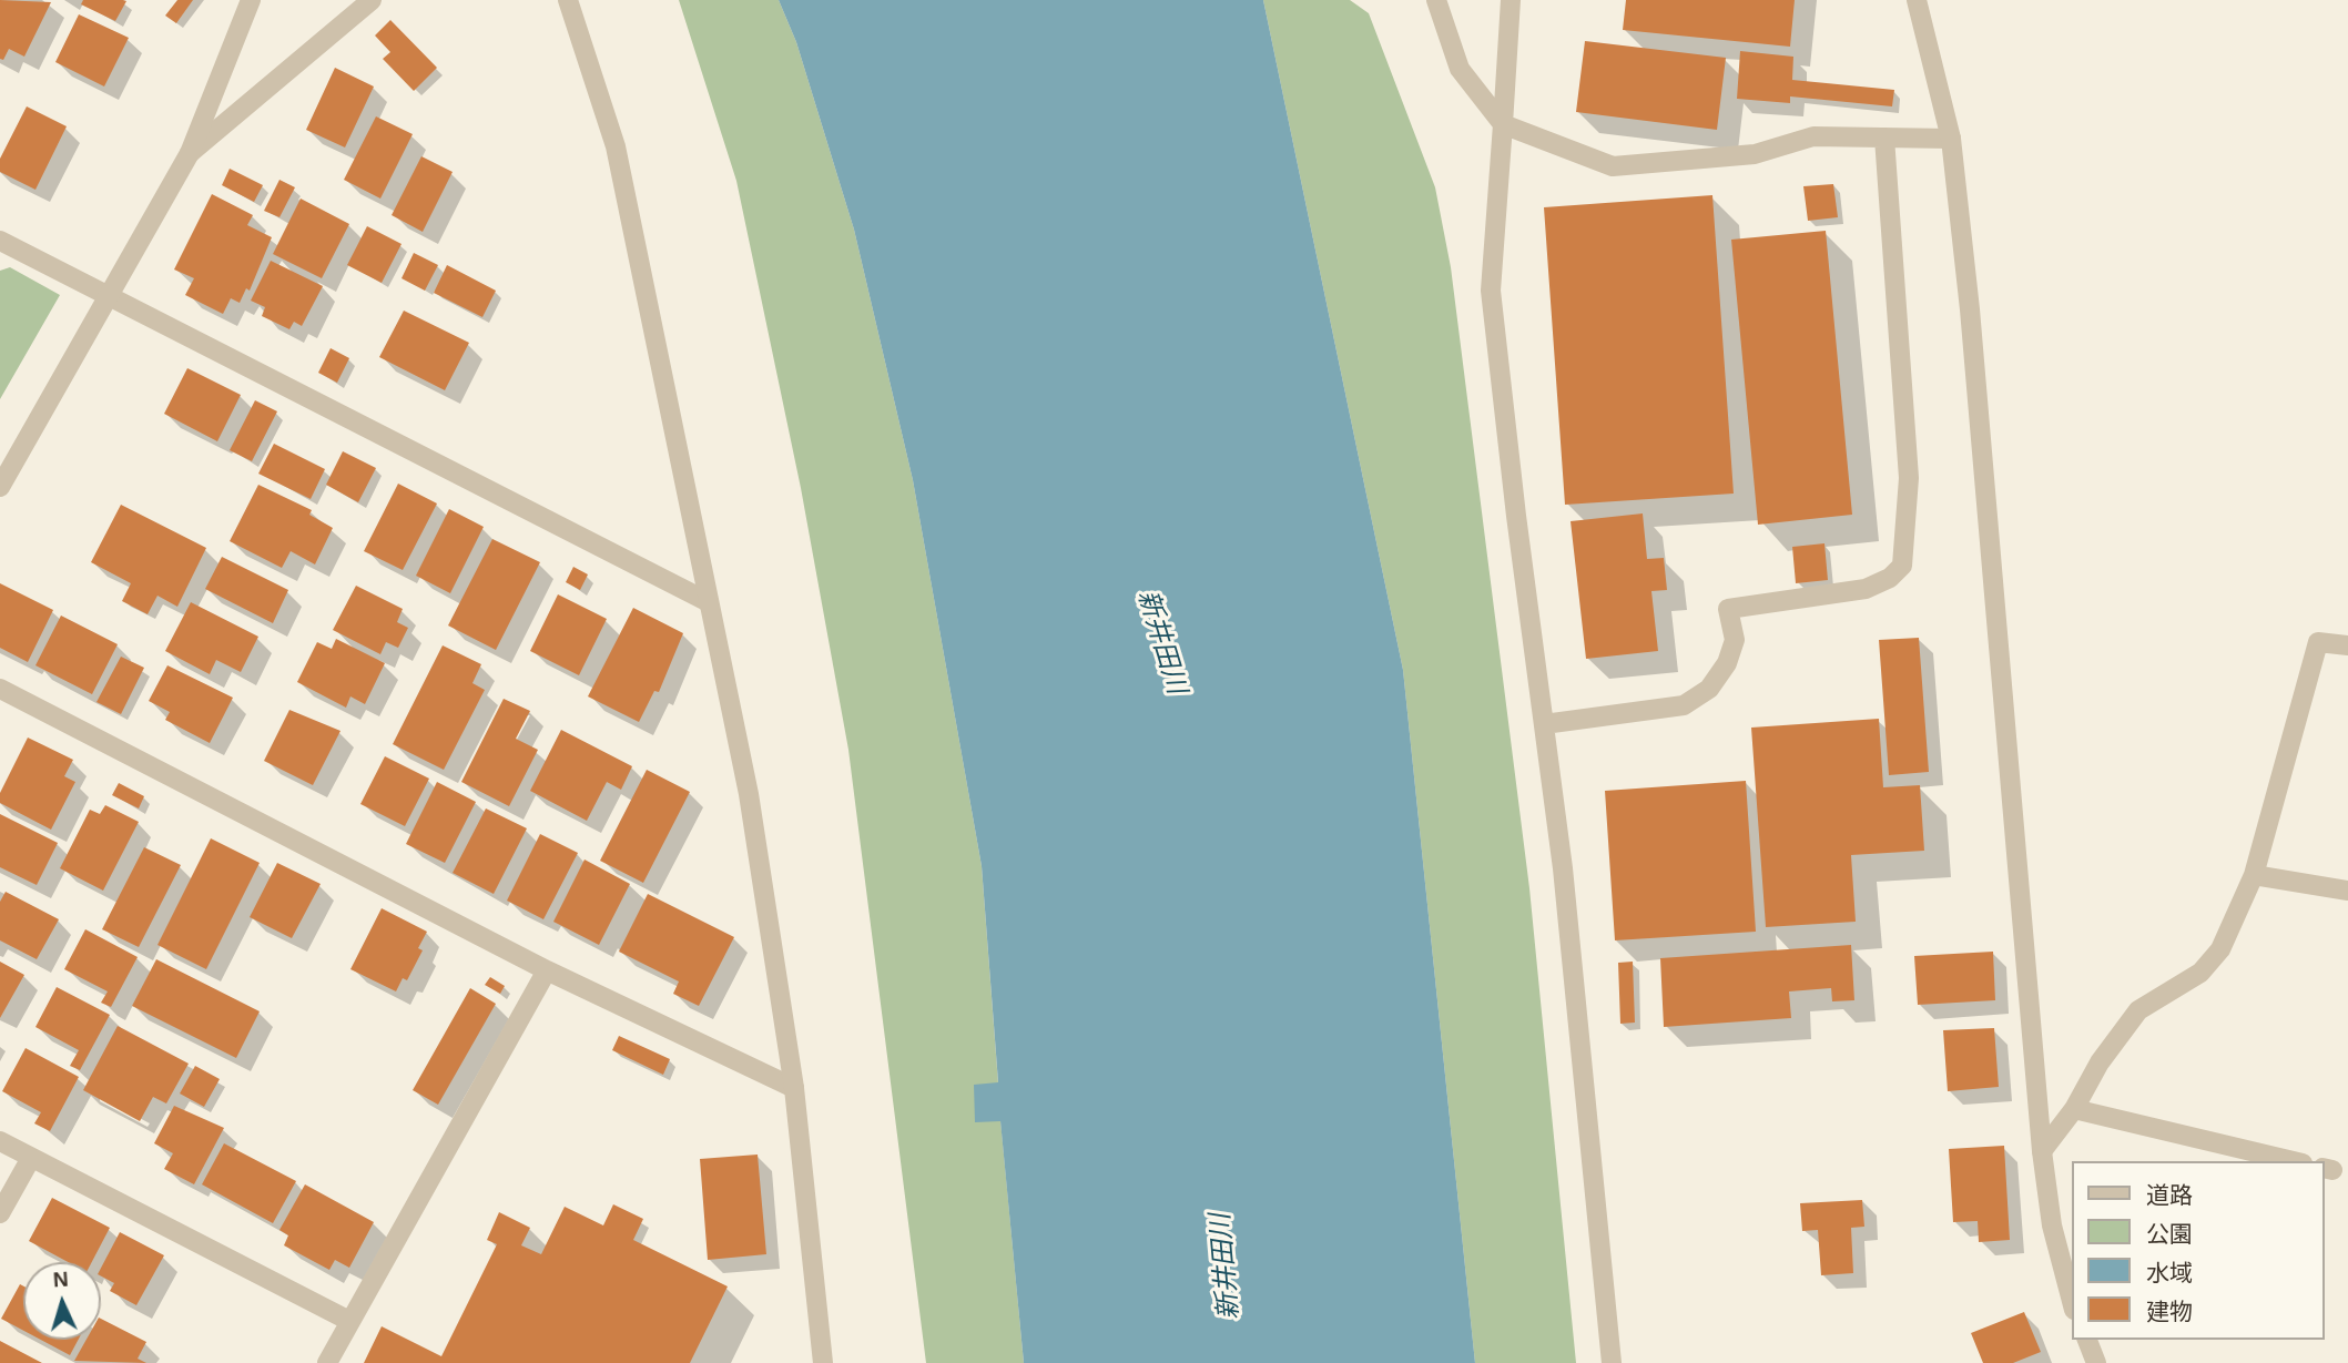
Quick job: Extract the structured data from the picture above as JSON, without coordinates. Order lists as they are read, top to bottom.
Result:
{
  "water": ["新井田川"],
  "legend": [
    "道路",
    "公園",
    "水域",
    "建物"
  ],
  "north": "top"
}
